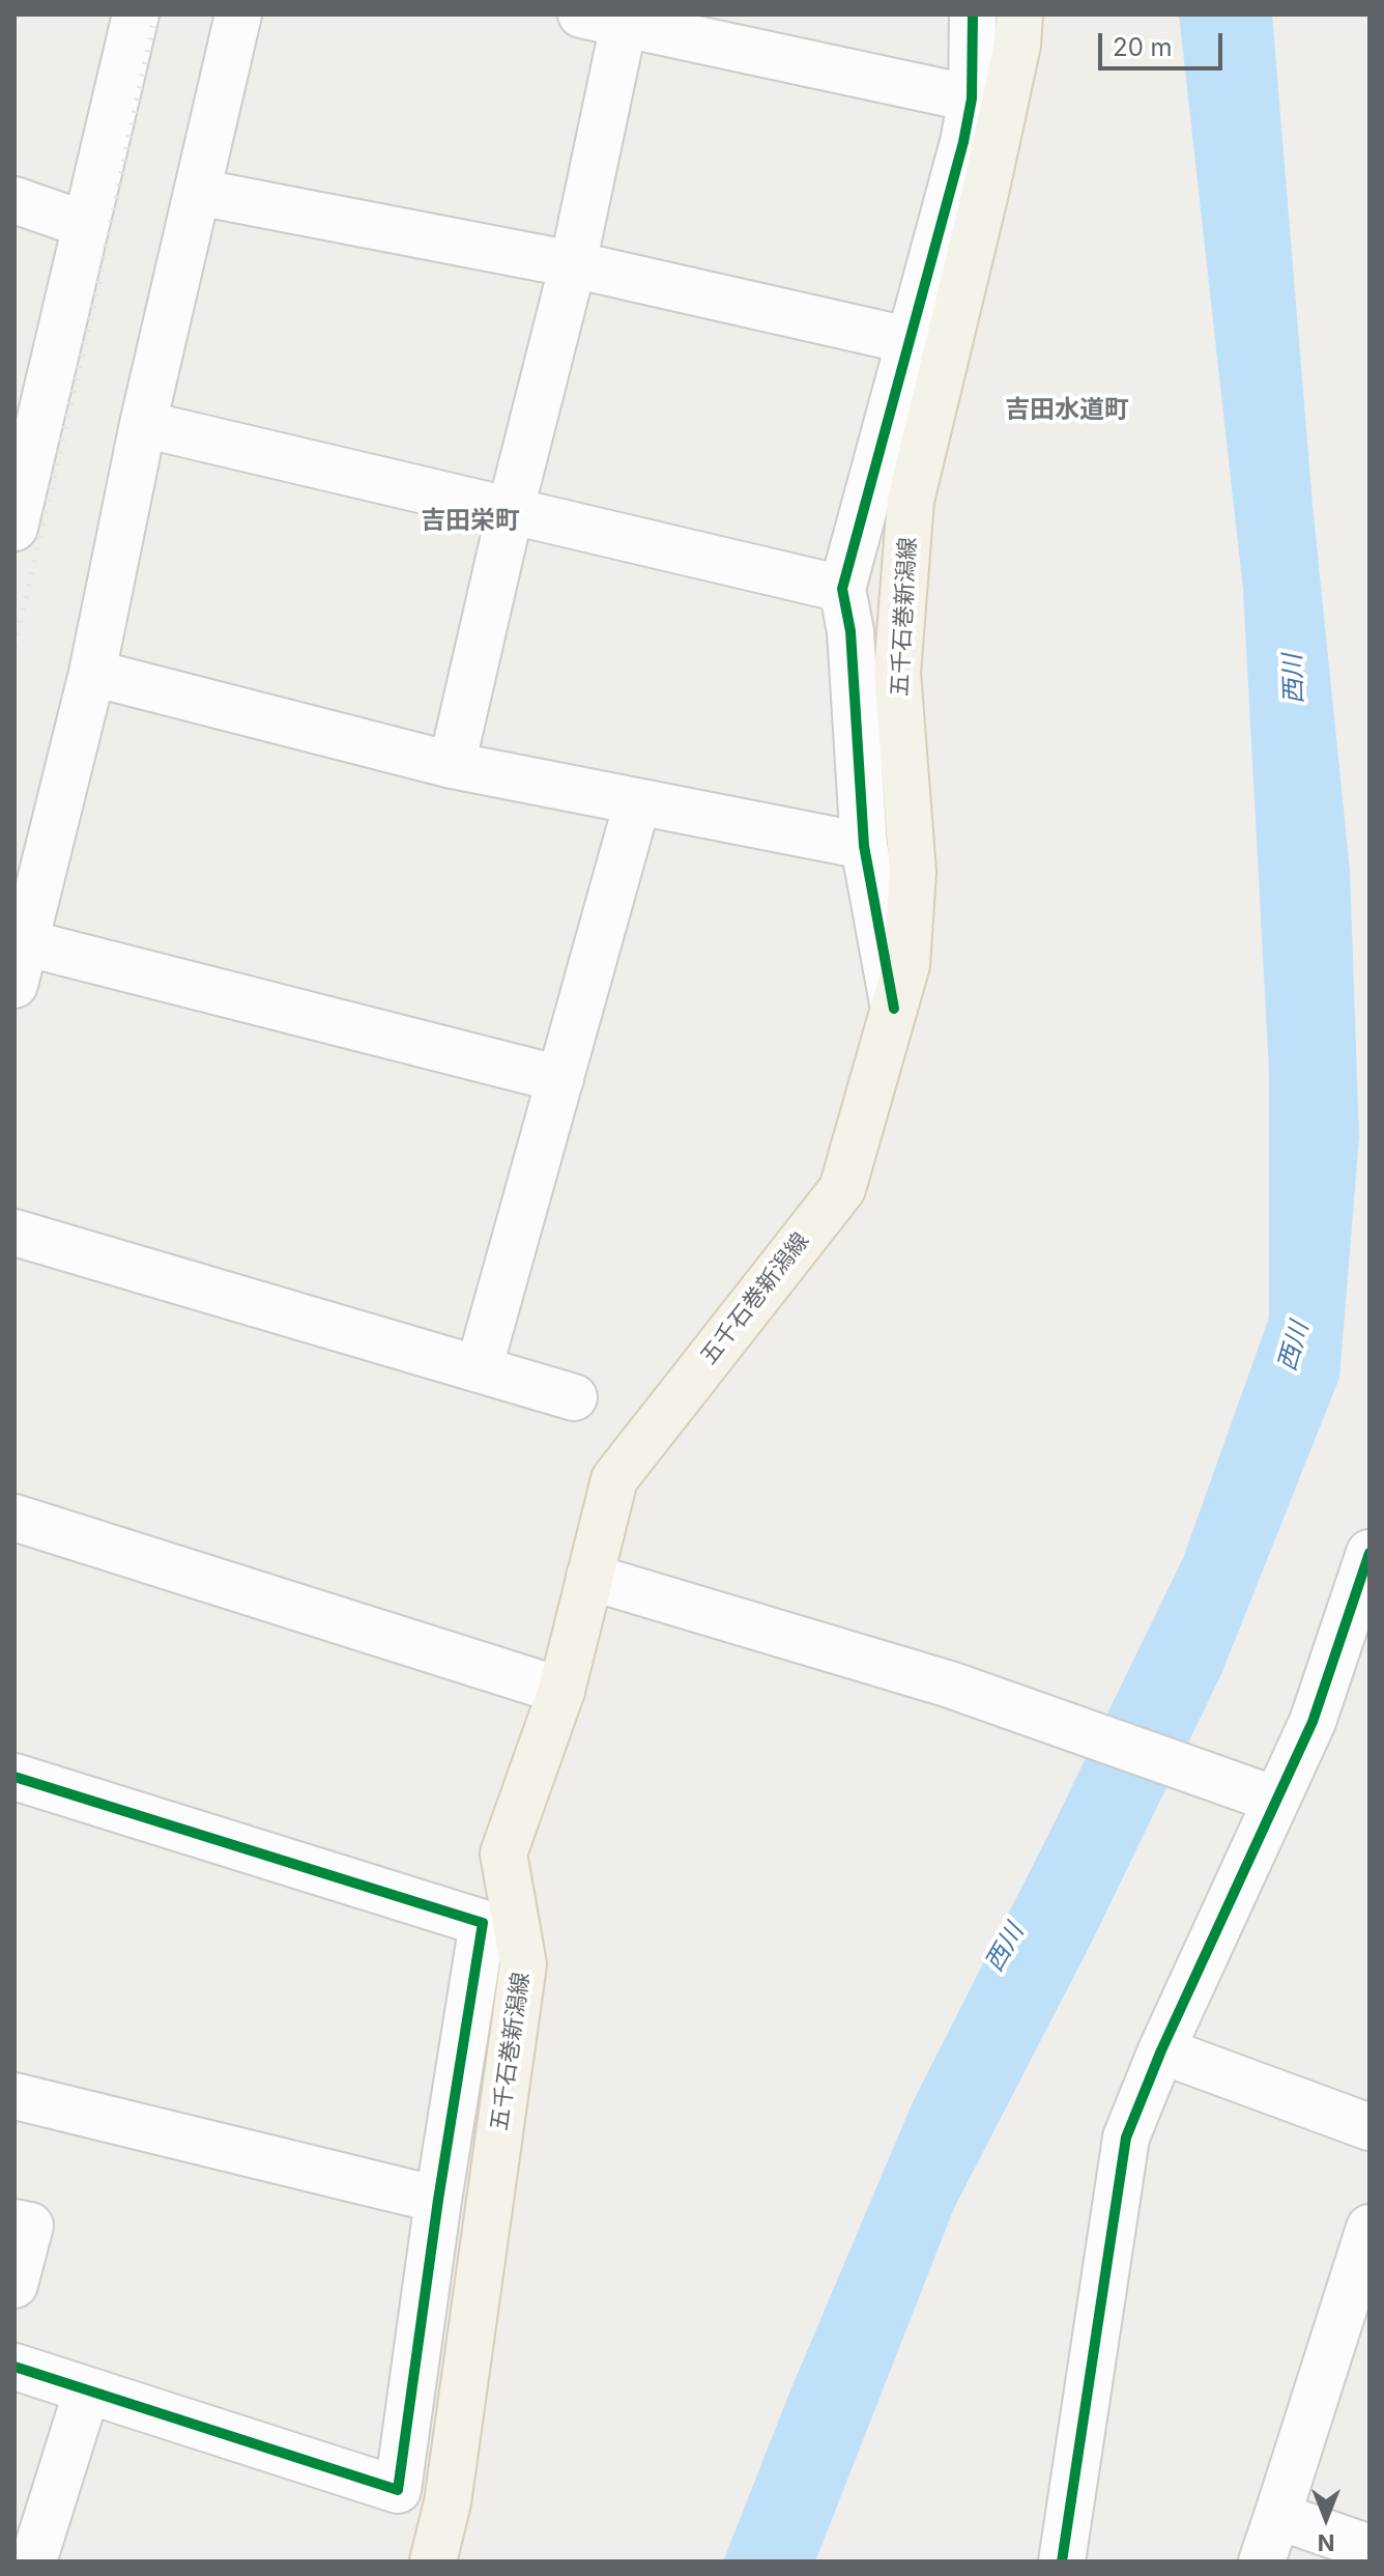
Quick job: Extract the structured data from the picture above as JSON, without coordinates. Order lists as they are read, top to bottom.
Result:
{
  "streets": {
    "main road": ["五千石巻新潟線"]
  },
  "districts": ["吉田水道町", "吉田栄町"],
  "water": ["西川"],
  "scale_bar": "20 m",
  "north": "bottom"
}
